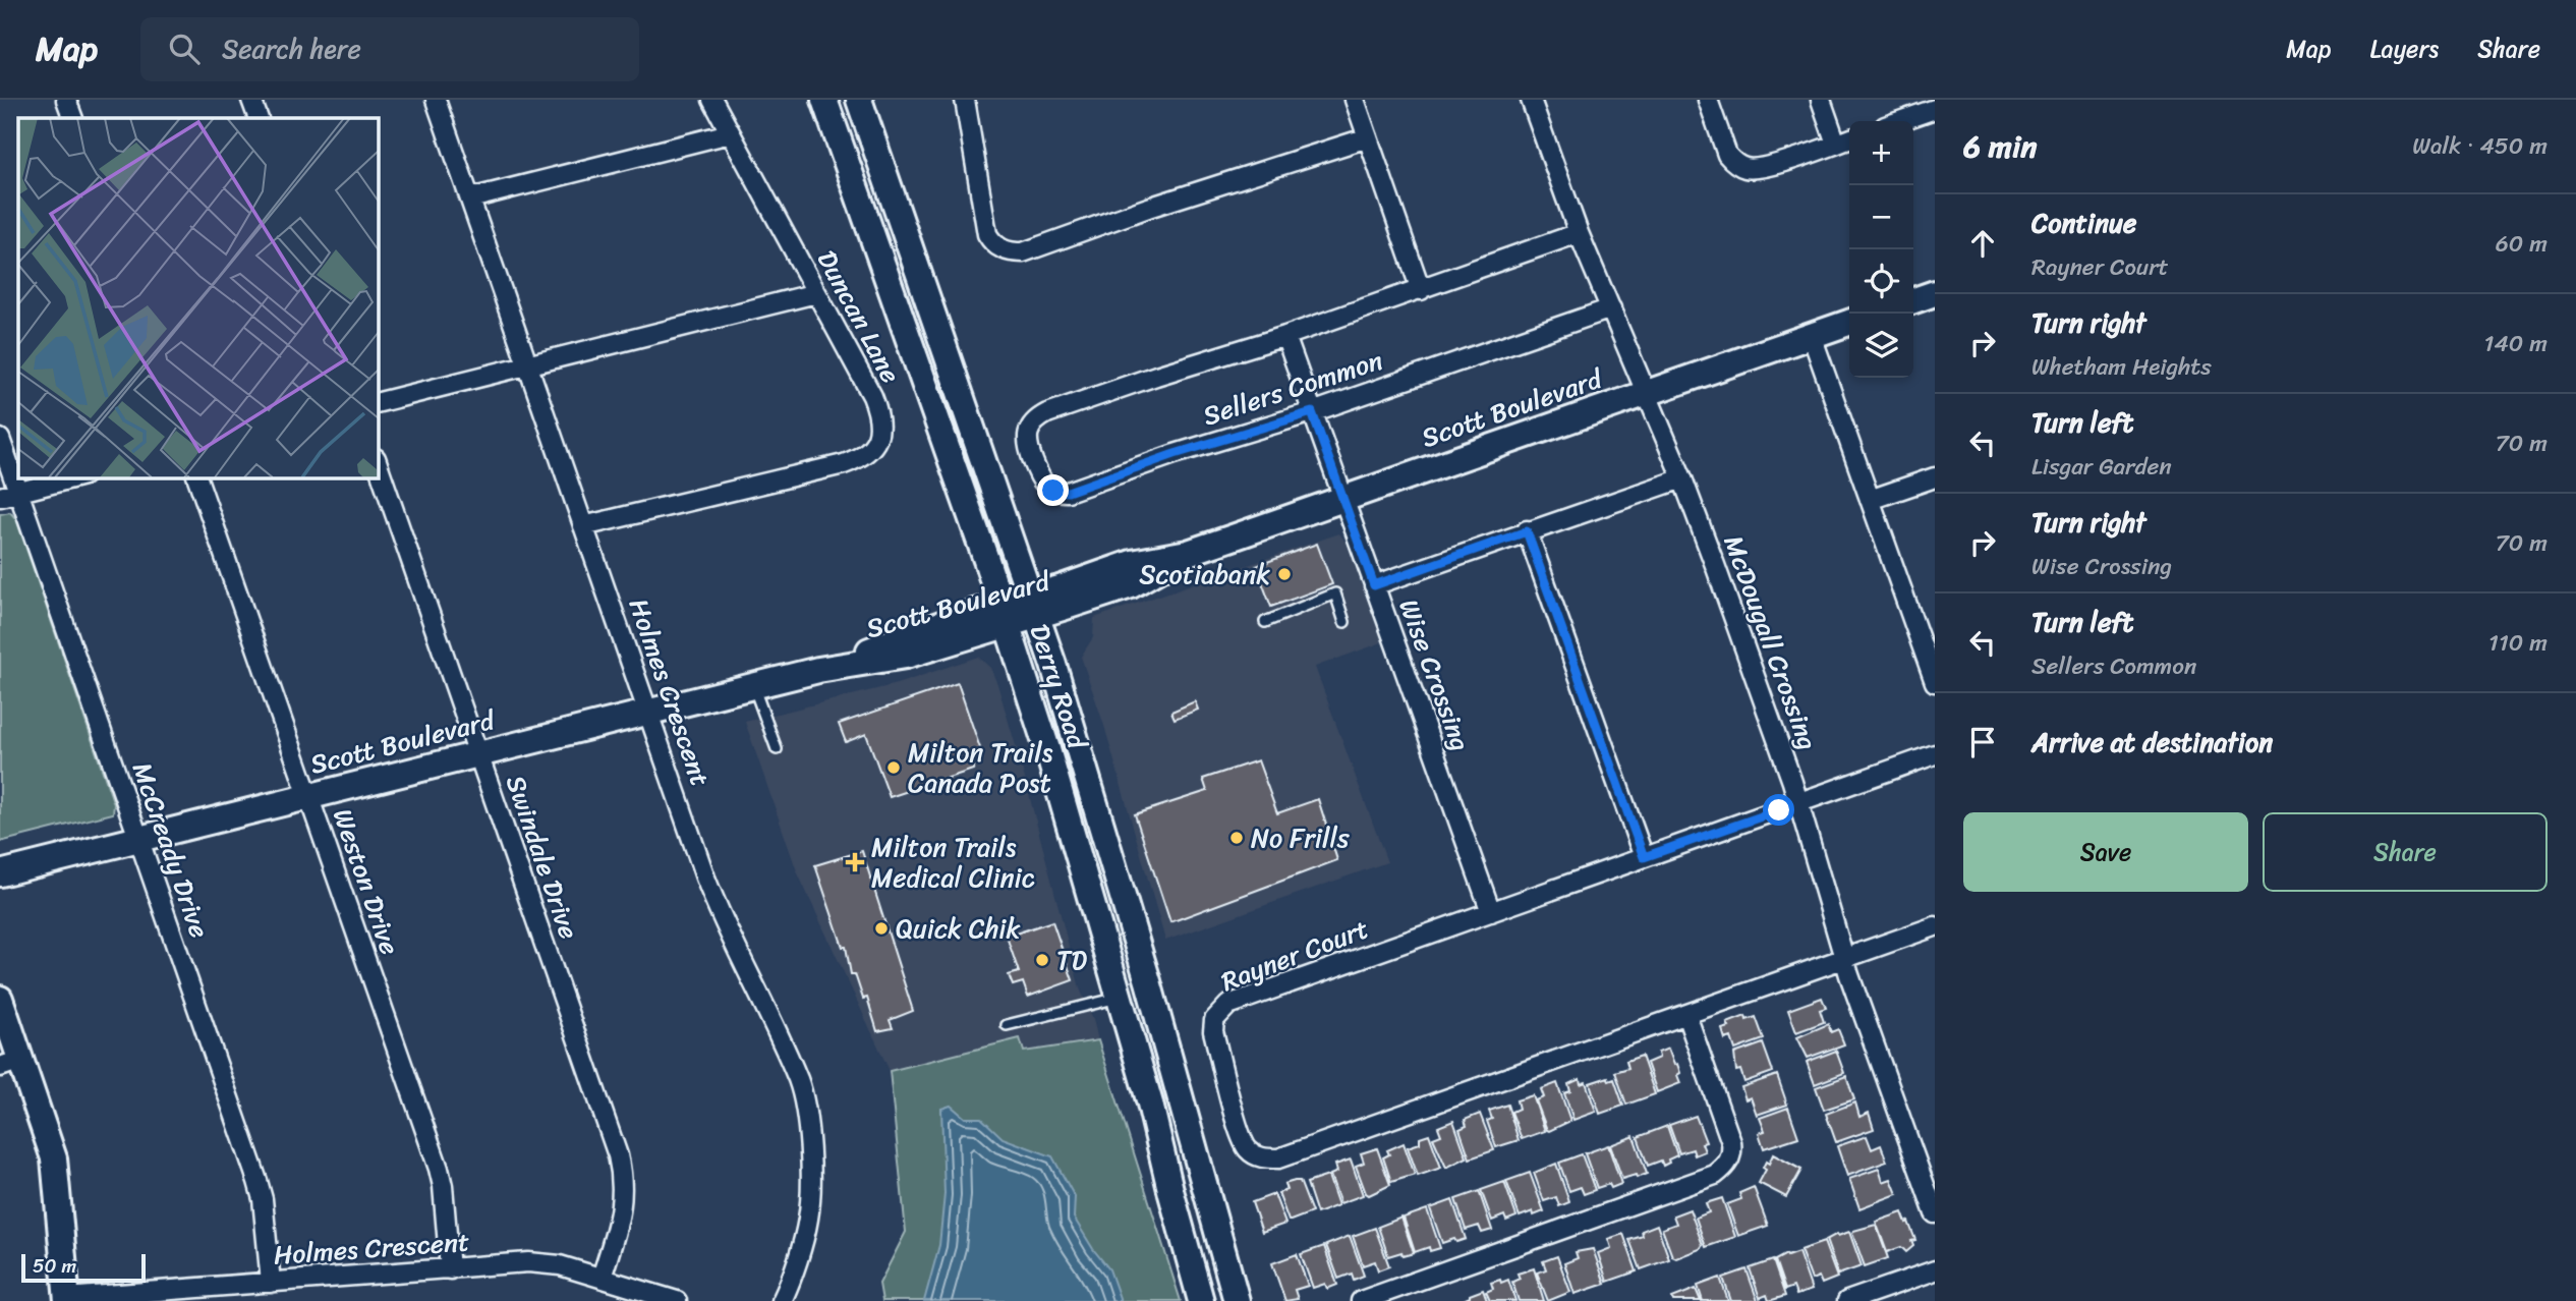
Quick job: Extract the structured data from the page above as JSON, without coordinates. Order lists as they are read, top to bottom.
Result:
{
  "streets": {
    "main road": ["Scott Boulevard", "Derry Road"],
    "street": [
      "Duncan Lane",
      "Sellers Common",
      "McDougall Crossing",
      "Wise Crossing",
      "Holmes Crescent",
      "McCready Drive",
      "Swindale Drive",
      "Weston Drive",
      "Rayner Court"
    ]
  },
  "crossings": [
    ["Duncan Lane", "Holmes Crescent"],
    ["Sellers Common", "McDougall Crossing"],
    ["Sellers Common", "Wise Crossing"],
    ["Scott Boulevard", "McDougall Crossing"],
    ["Scott Boulevard", "Wise Crossing"],
    ["Scott Boulevard", "Derry Road"],
    ["Scott Boulevard", "Holmes Crescent"],
    ["Scott Boulevard", "McCready Drive"],
    ["Scott Boulevard", "Swindale Drive"],
    ["Scott Boulevard", "Weston Drive"],
    ["McDougall Crossing", "Rayner Court"],
    ["Wise Crossing", "Rayner Court"],
    ["Holmes Crescent", "McCready Drive"],
    ["Holmes Crescent", "Swindale Drive"],
    ["Holmes Crescent", "Weston Drive"]
  ],
  "places": {
    "other": [
      "Scotiabank",
      "Milton Trails Canada Post",
      "No Frills",
      "Quick Chik",
      "TD"
    ],
    "health": ["Milton Trails Medical Clinic"]
  },
  "scale_bar": "50 m",
  "page": {
    "header": "Map",
    "search": "Search here",
    "nav": ["Map", "Layers", "Share"],
    "heading": ["6 min", "Walk · 450 m"],
    "map_buttons": ["+", "−"],
    "list": [
      ["Continue", "Rayner Court", "60 m"],
      ["Turn right", "Whetham Heights", "140 m"],
      ["Turn left", "Lisgar Garden", "70 m"],
      ["Turn right", "Wise Crossing", "70 m"],
      ["Turn left", "Sellers Common", "110 m"],
      "Arrive at destination"
    ],
    "buttons": ["Save", "Share"],
    "scale": "50 m"
  }
}
